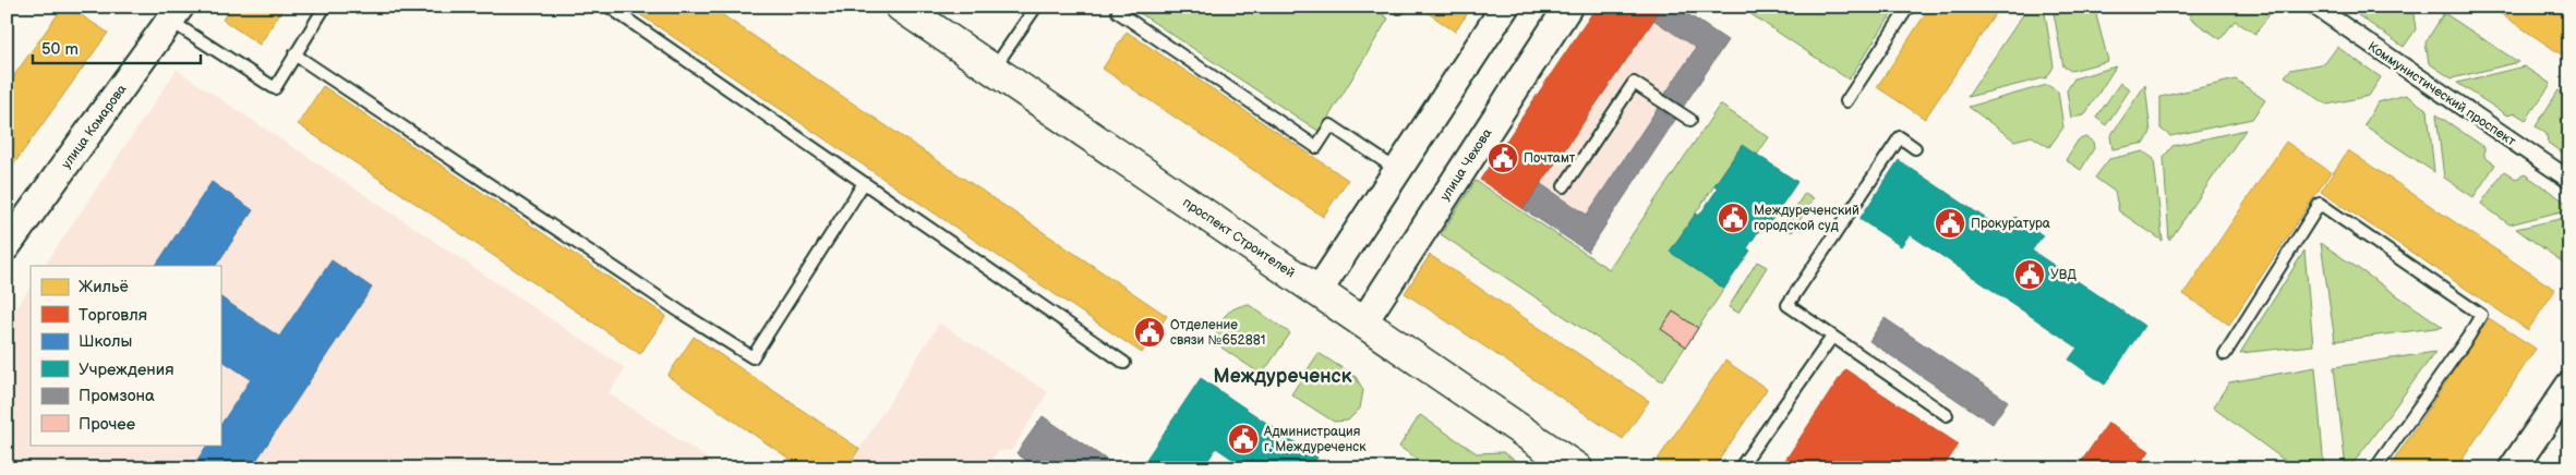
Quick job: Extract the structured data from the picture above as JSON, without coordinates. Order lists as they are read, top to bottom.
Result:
{
  "streets": {
    "main road": ["проспект Строителей"],
    "street": ["Коммунистический проспект", "улица Комарова", "улица Чехова"]
  },
  "crossings": [
    ["улица Чехова", "проспект Строителей"]
  ],
  "districts": ["Междуреченск"],
  "places": {
    "public building": [
      "Почтамт",
      "Междуреченский городской суд",
      "Прокуратура",
      "УВД",
      "Отделение связи №652881",
      "Администрация г. Междуреченск"
    ]
  },
  "legend": [
    "Жильё",
    "Торговля",
    "Школы",
    "Учреждения",
    "Промзона",
    "Прочее"
  ],
  "scale_bar": "50 m"
}
